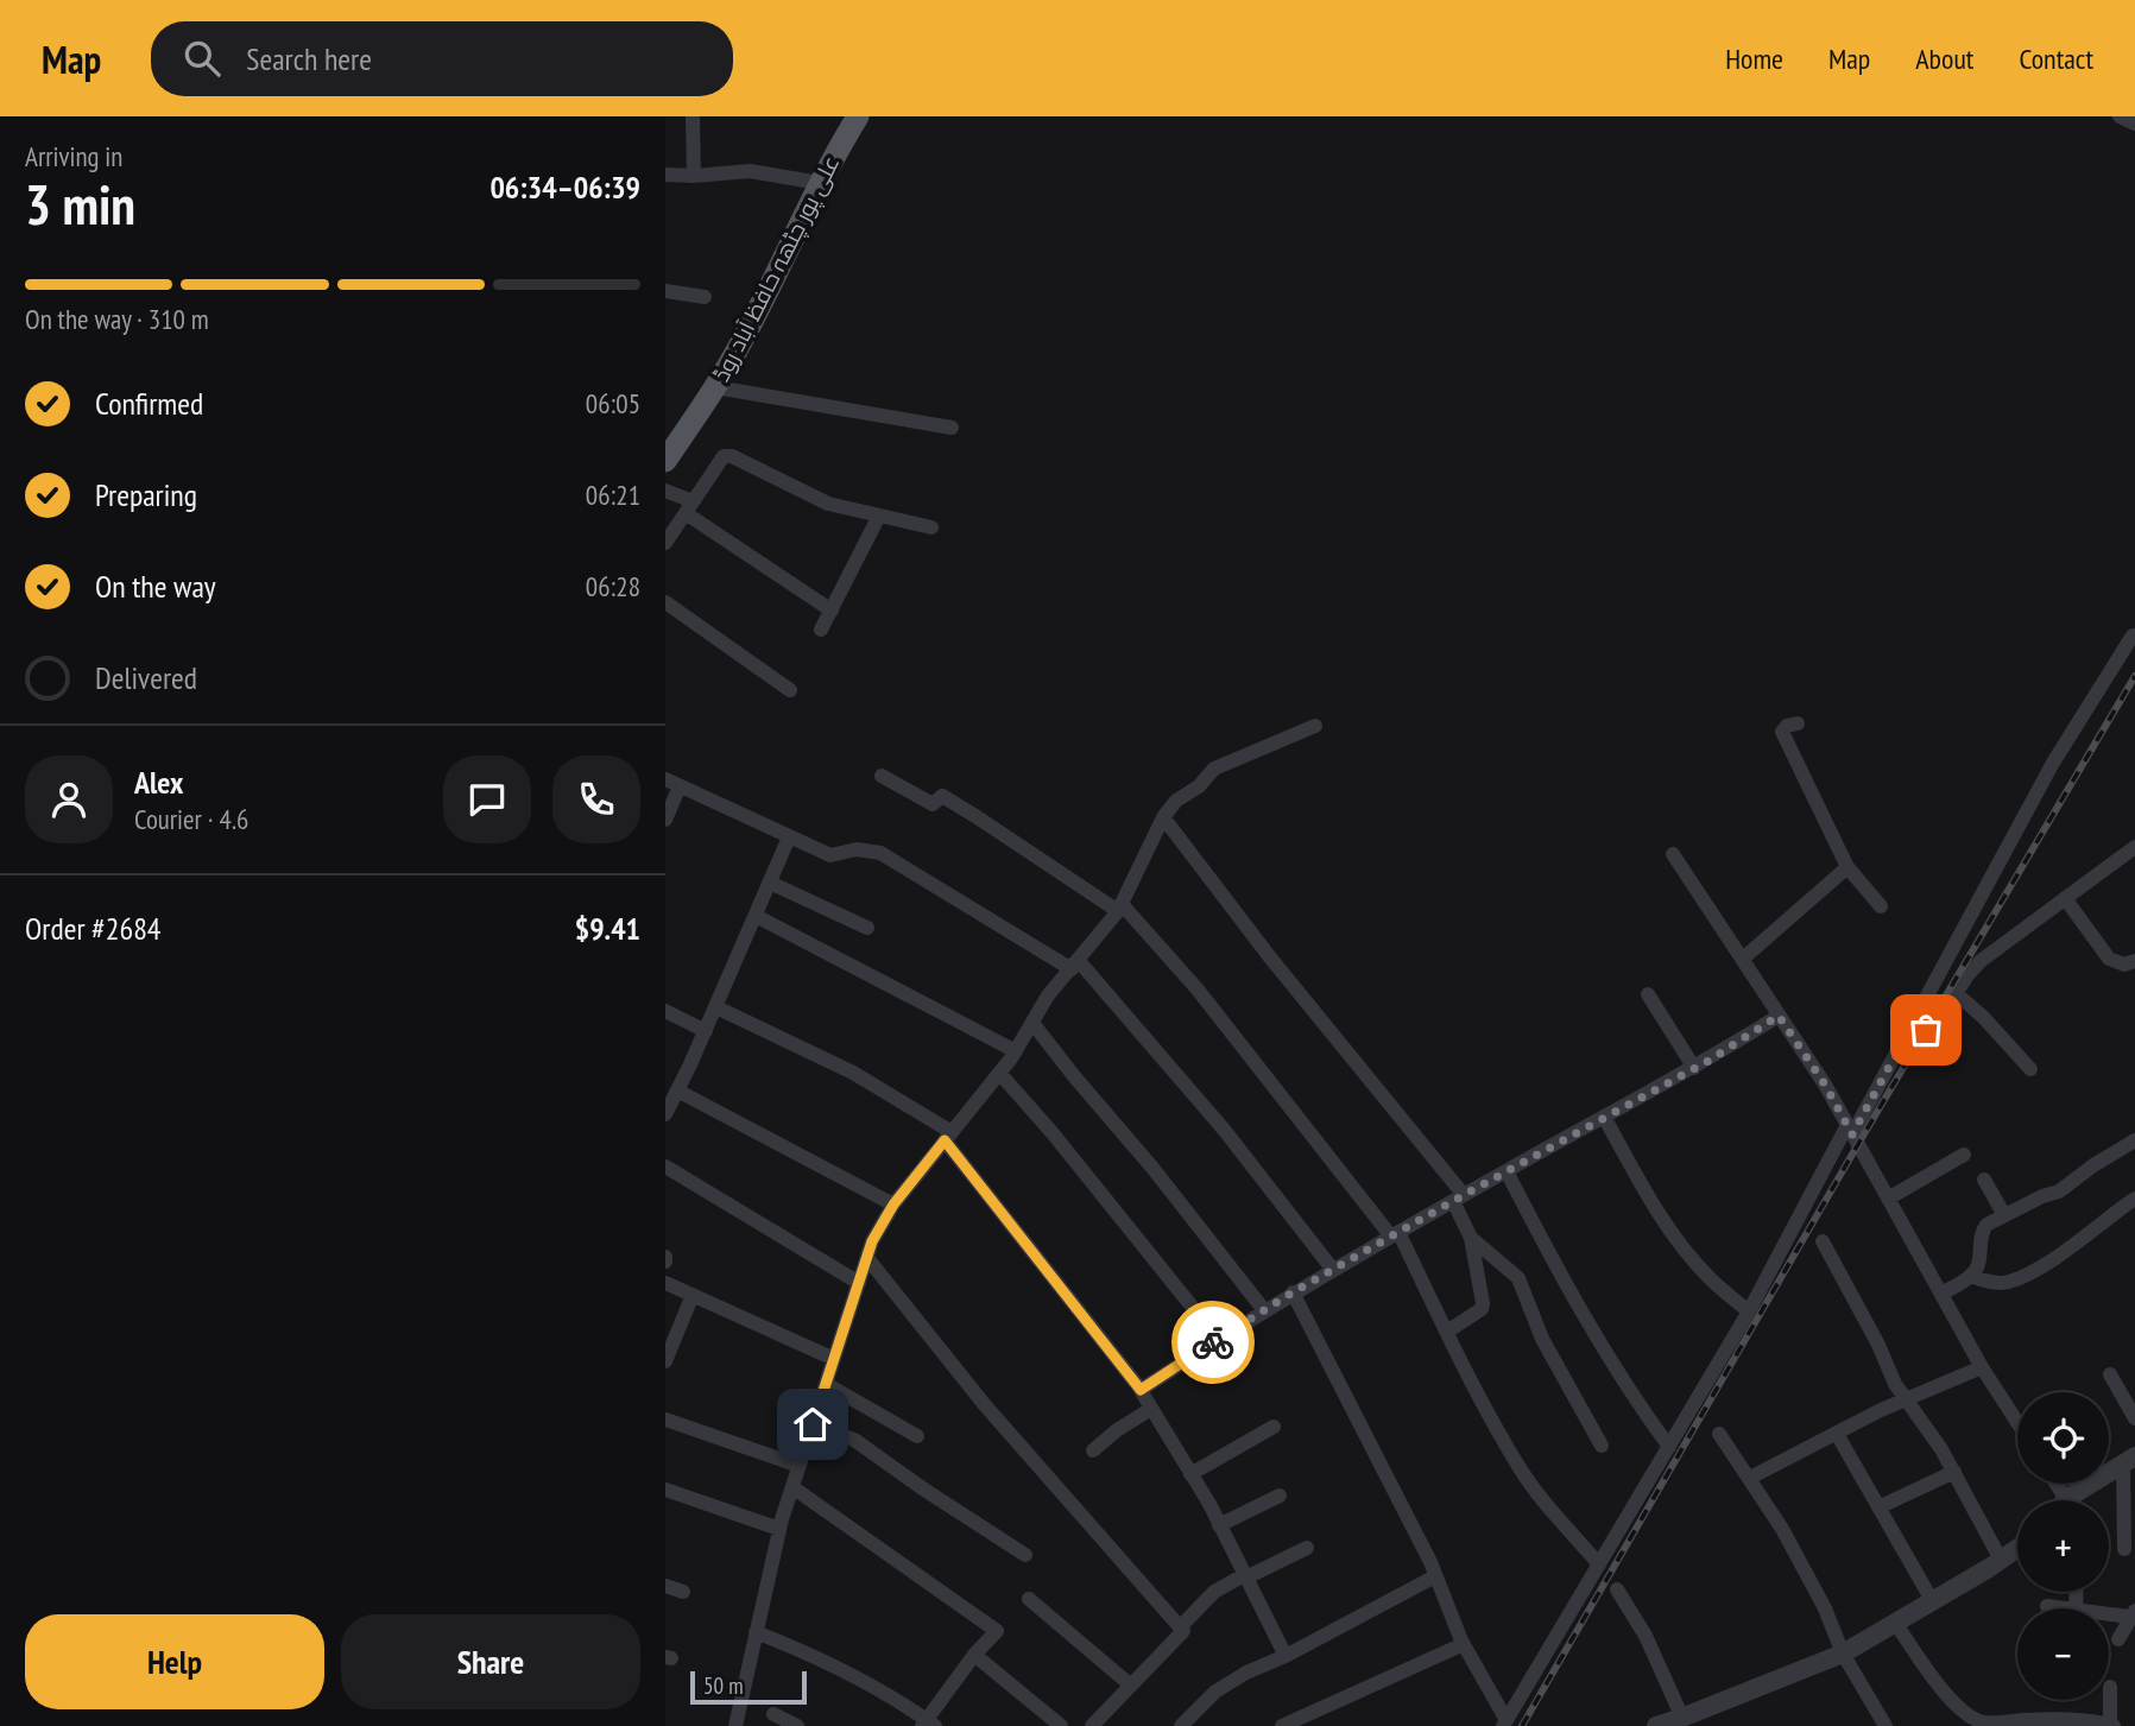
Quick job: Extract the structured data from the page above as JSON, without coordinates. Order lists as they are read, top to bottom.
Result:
{
  "streets": {
    "main road": ["علی پور چٹھہ حافظ آباد روڈ"]
  },
  "scale_bar": "50 m",
  "page": {
    "header": "Map",
    "search": "Search here",
    "nav": [
      "Home",
      "Map",
      "About",
      "Contact"
    ],
    "heading": ["3 min", "Arriving in", "06:34–06:39"],
    "panel": [
      "Alex",
      "Courier · 4.6",
      "Order #2684",
      "$9.41"
    ],
    "bar": "On the way · 310 m",
    "list": [
      ["Confirmed", "06:05"],
      ["Preparing", "06:21"],
      ["On the way", "06:28"],
      "Delivered"
    ],
    "map_buttons": ["+", "−"],
    "buttons": ["Help", "Share"],
    "scale": "50 m"
  }
}
